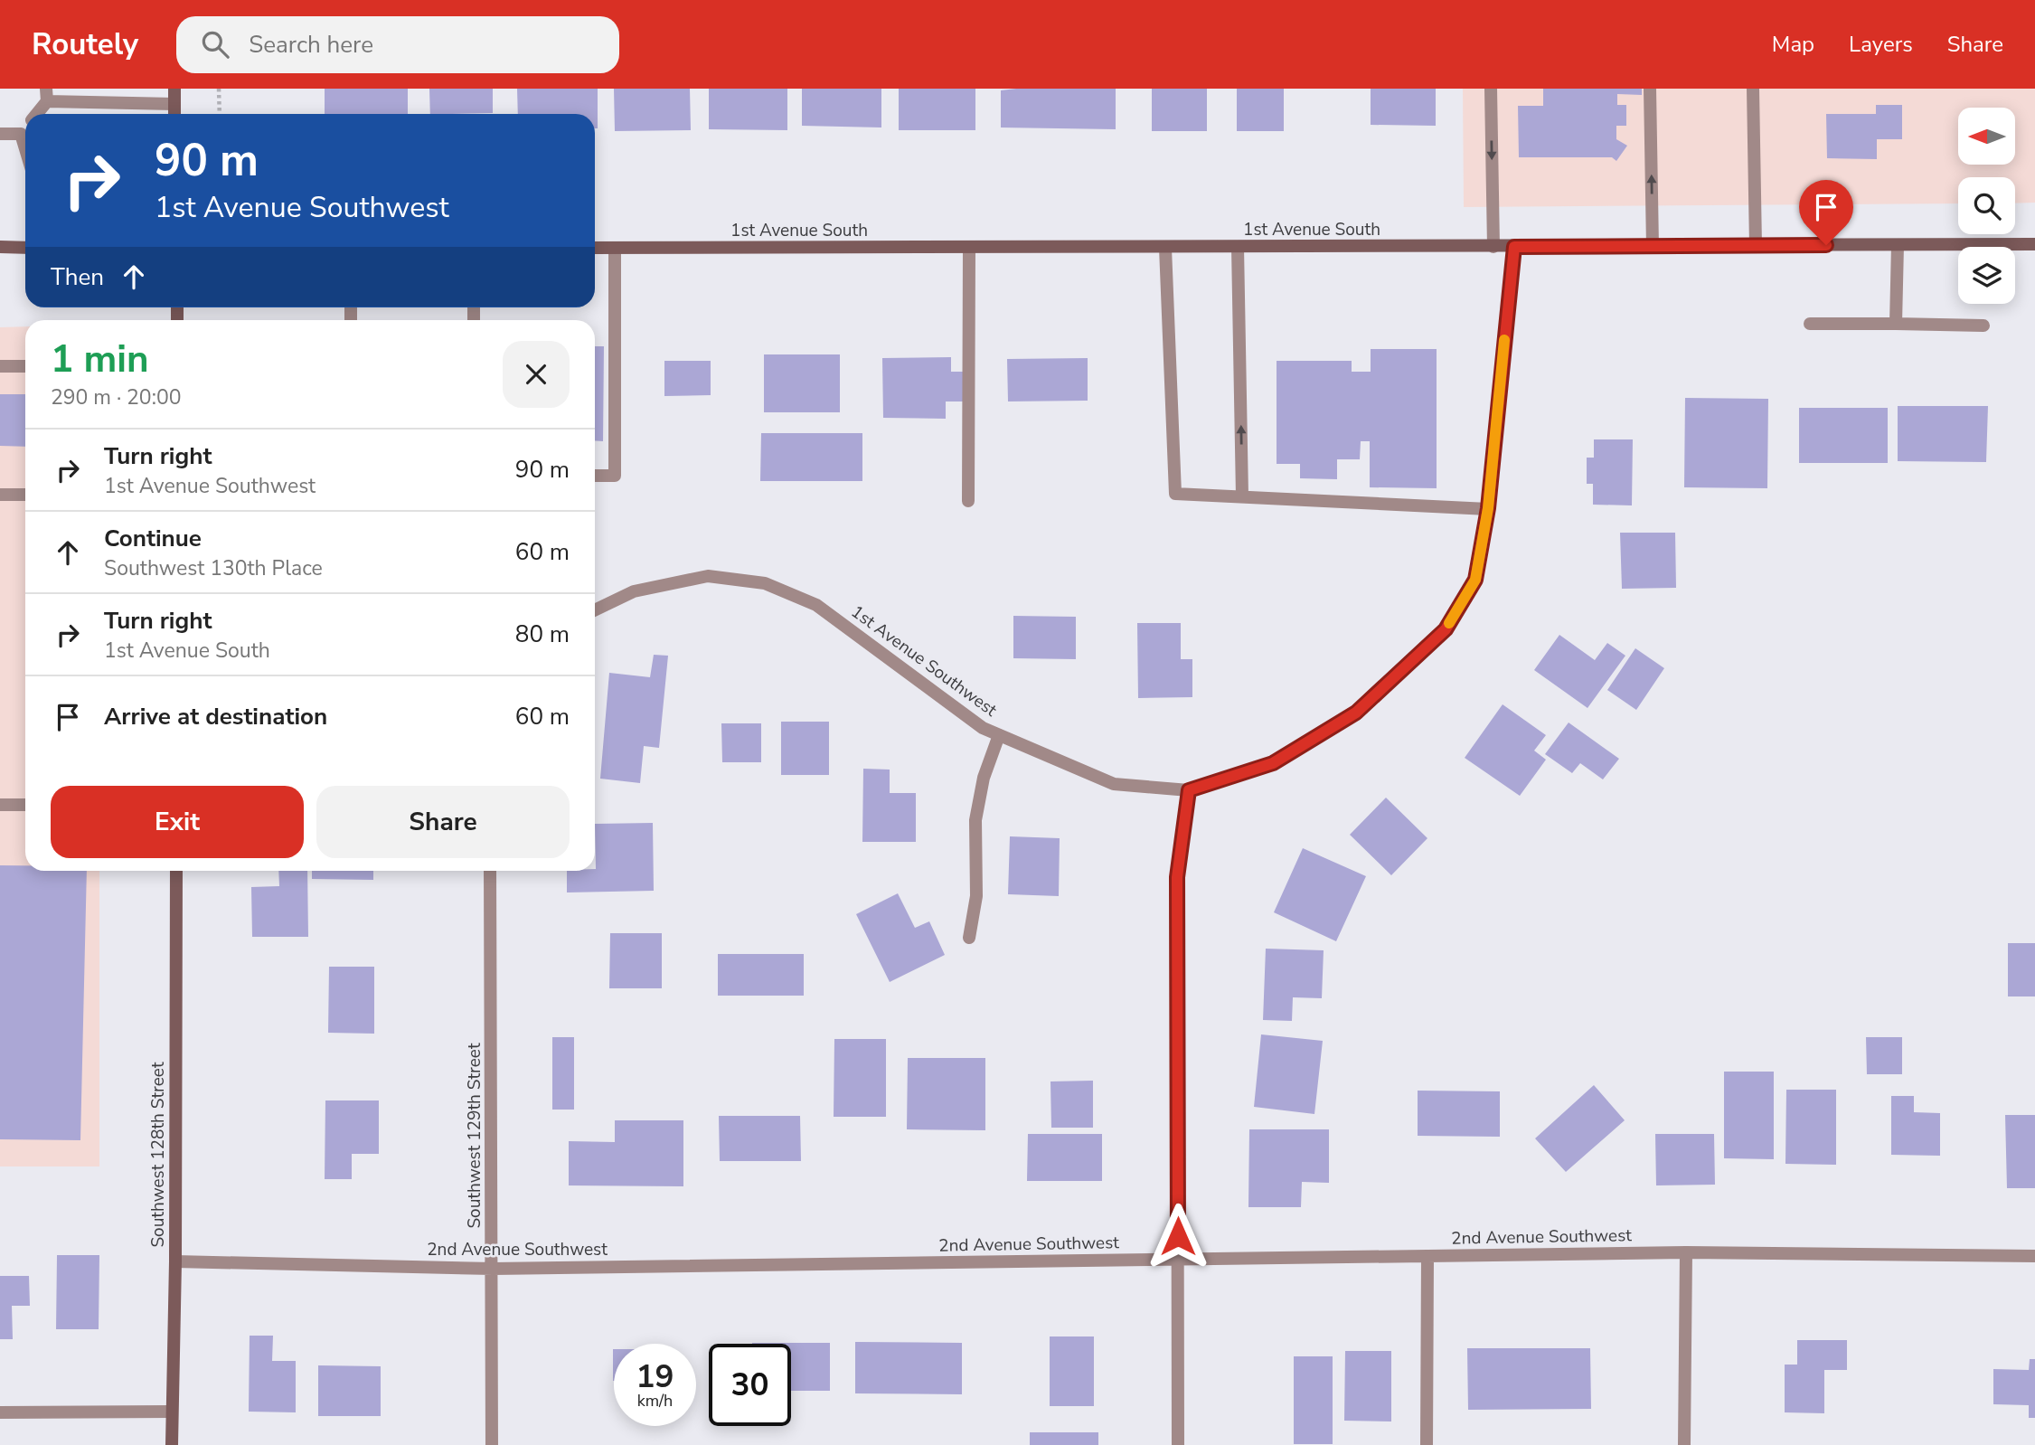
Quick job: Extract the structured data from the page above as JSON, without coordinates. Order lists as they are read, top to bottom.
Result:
{
  "streets": {
    "main road": ["1st Avenue South", "Southwest 128th Street"],
    "street": ["1st Avenue Southwest", "Southwest 129th Street", "2nd Avenue Southwest"]
  },
  "crossings": [
    ["1st Avenue South", "1st Avenue Southwest"],
    ["Southwest 129th Street", "2nd Avenue Southwest"],
    ["Southwest 128th Street", "2nd Avenue Southwest"]
  ],
  "north": "left",
  "page": {
    "header": "Routely",
    "search": "Search here",
    "nav": ["Map", "Layers", "Share"],
    "turn": ["90 m", "1st Avenue Southwest"],
    "then": "Then",
    "heading": ["1 min", "290 m · 20:00"],
    "list": [
      {
        "name": "Turn right",
        "note": "1st Avenue Southwest",
        "value": "90 m"
      },
      {
        "name": "Continue",
        "note": "Southwest 130th Place",
        "value": "60 m"
      },
      {
        "name": "Turn right",
        "note": "1st Avenue South",
        "value": "80 m"
      },
      {
        "name": "Arrive at destination",
        "value": "60 m"
      }
    ],
    "buttons": ["Exit", "Share"],
    "speed": "19 km/h",
    "limit": "30"
  }
}
